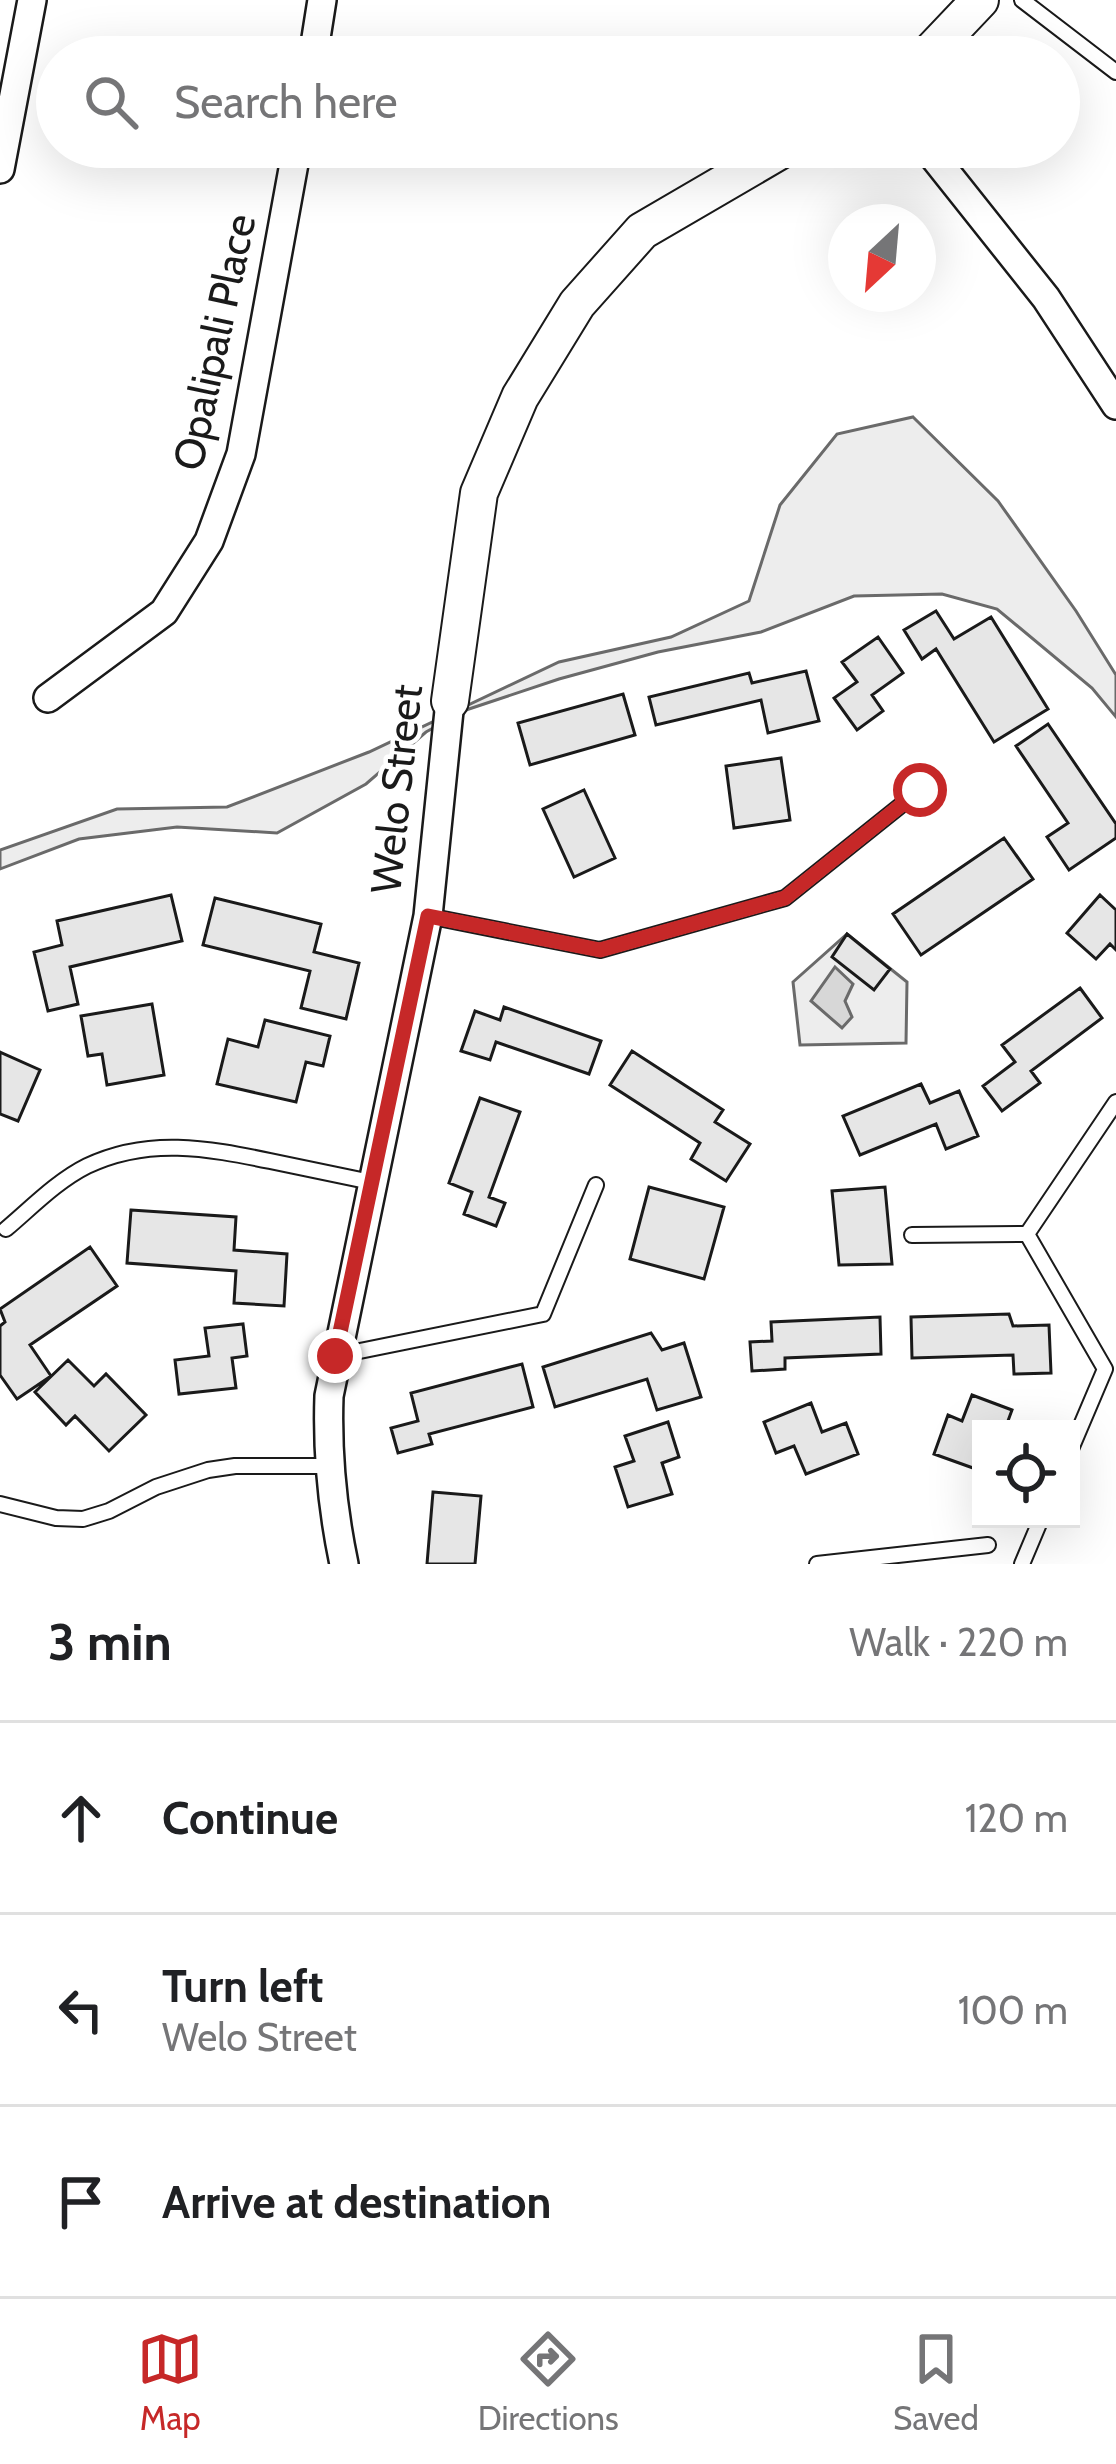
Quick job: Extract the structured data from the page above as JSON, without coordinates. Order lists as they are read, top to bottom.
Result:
{
  "streets": {
    "street": ["Opalipali Place", "Welo Street"]
  },
  "north": "bottom left",
  "page": {
    "search": "Search here",
    "heading": ["3 min", "Walk · 220 m"],
    "list": [
      ["Continue", "120 m"],
      ["Turn left", "Welo Street", "100 m"],
      "Arrive at destination"
    ],
    "nav": ["Map", "Directions", "Saved"]
  }
}
